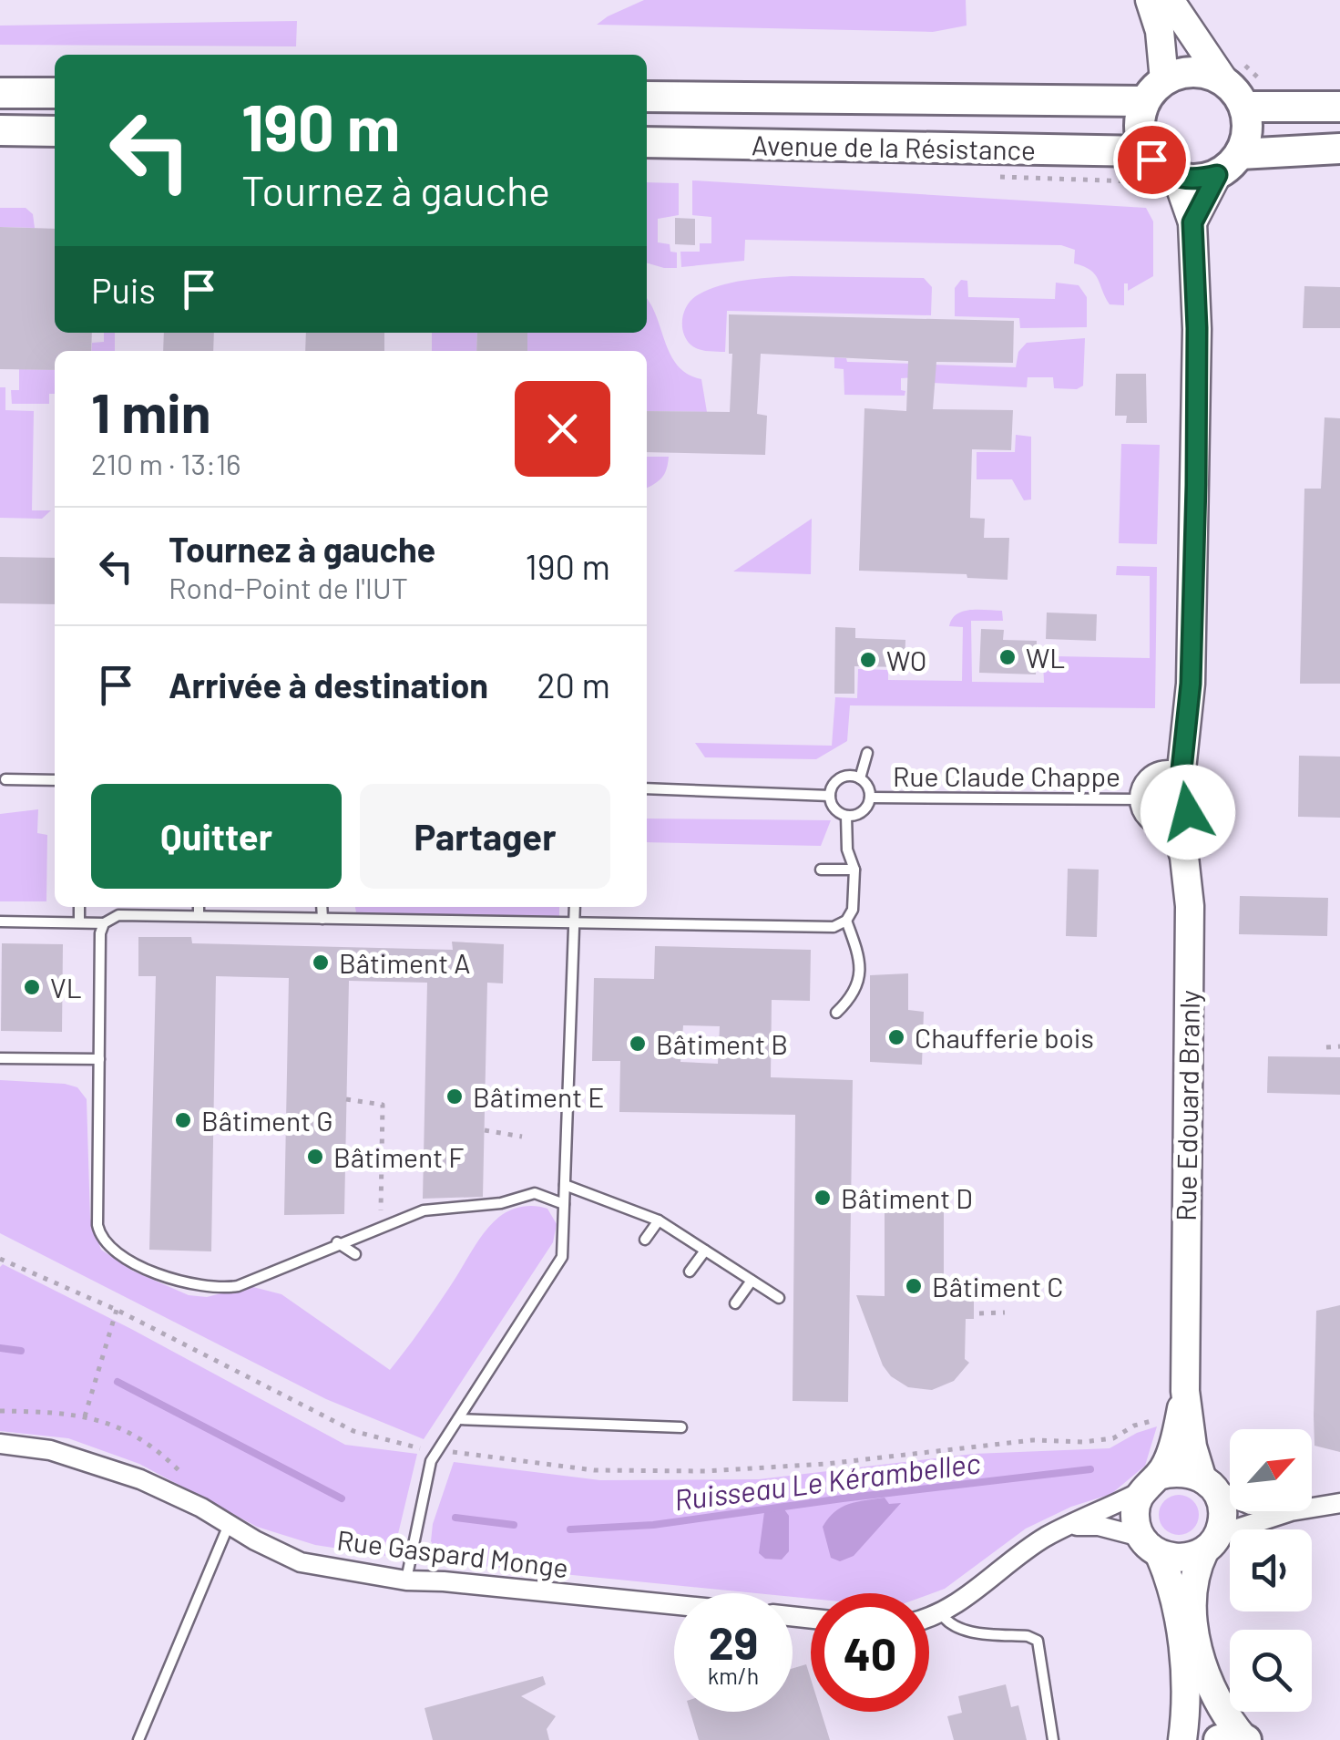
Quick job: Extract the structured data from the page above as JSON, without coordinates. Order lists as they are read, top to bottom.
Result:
{
  "streets": {
    "main road": ["Avenue de la Résistance"],
    "street": ["Rue Edouard Branly", "Rue Gaspard Monge"],
    "lane": ["Rue Claude Chappe"]
  },
  "crossings": [
    ["Rue Claude Chappe", "Rue Edouard Branly"]
  ],
  "water": ["Ruisseau Le Kérambellec"],
  "places": [
    "WL",
    "WO",
    "Bâtiment A",
    "VL",
    "Chaufferie bois",
    "Bâtiment B",
    "Bâtiment E",
    "Bâtiment G",
    "Bâtiment F",
    "Bâtiment D",
    "Bâtiment C"
  ],
  "north": "top right",
  "page": {
    "turn": ["190 m", "Tournez à gauche"],
    "then": "Puis",
    "heading": ["1 min", "210 m · 13:16"],
    "list": [
      {
        "name": "Tournez à gauche",
        "note": "Rond-Point de l'IUT",
        "value": "190 m"
      },
      {
        "name": "Arrivée à destination",
        "value": "20 m"
      }
    ],
    "buttons": ["Quitter", "Partager"],
    "speed": "29 km/h",
    "limit": "40"
  }
}
